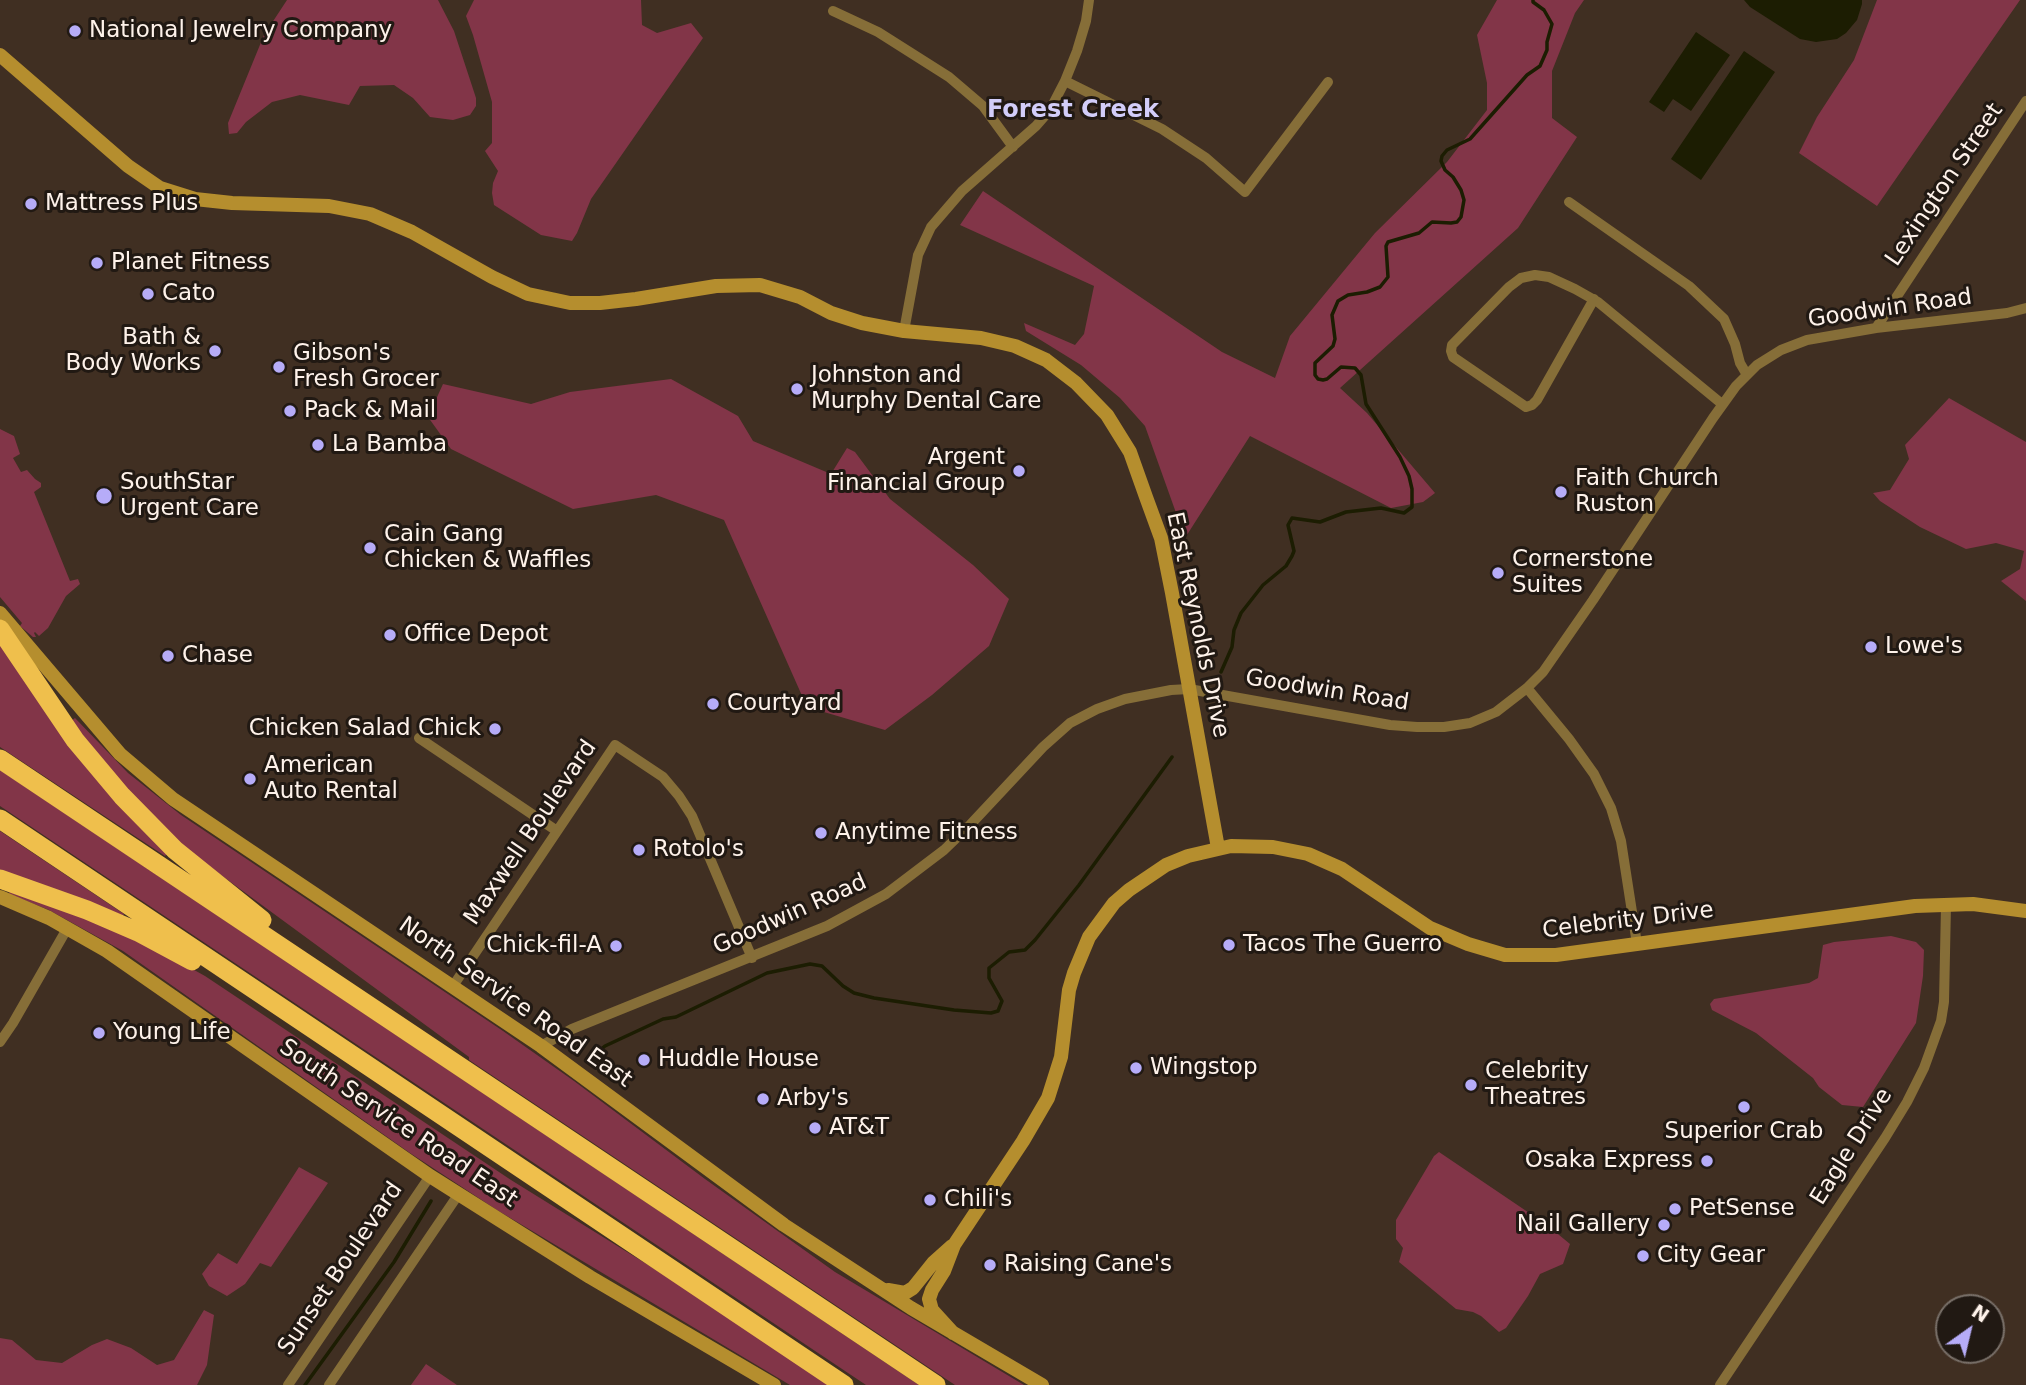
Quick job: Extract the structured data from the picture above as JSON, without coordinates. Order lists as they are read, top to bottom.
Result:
{
  "streets": {
    "street": [
      "Lexington Street",
      "Goodwin Road",
      "East Reynolds Drive",
      "Maxwell Boulevard",
      "Celebrity Drive",
      "North Service Road East",
      "South Service Road East",
      "Eagle Drive",
      "Sunset Boulevard"
    ]
  },
  "crossings": [
    ["Lexington Street", "Goodwin Road"],
    ["Goodwin Road", "East Reynolds Drive"],
    ["Goodwin Road", "Maxwell Boulevard"],
    ["Goodwin Road", "North Service Road East"],
    ["East Reynolds Drive", "Celebrity Drive"],
    ["Maxwell Boulevard", "North Service Road East"],
    ["Celebrity Drive", "Eagle Drive"],
    ["South Service Road East", "Sunset Boulevard"]
  ],
  "districts": ["Forest Creek"],
  "places": [
    "National Jewelry Company",
    "Mattress Plus",
    "Planet Fitness",
    "Cato",
    "Bath & Body Works",
    "Gibson's Fresh Grocer",
    "Johnston and Murphy Dental Care",
    "Pack & Mail",
    "La Bamba",
    "Argent Financial Group",
    "Faith Church Ruston",
    "SouthStar Urgent Care",
    "Cain Gang Chicken & Waffles",
    "Cornerstone Suites",
    "Office Depot",
    "Lowe's",
    "Chase",
    "Courtyard",
    "Chicken Salad Chick",
    "American Auto Rental",
    "Anytime Fitness",
    "Rotolo's",
    "Tacos The Guerro",
    "Chick-fil-A",
    "Young Life",
    "Huddle House",
    "Wingstop",
    "Celebrity Theatres",
    "Arby's",
    "Superior Crab",
    "AT&T",
    "Osaka Express",
    "Chili's",
    "PetSense",
    "Nail Gallery",
    "City Gear",
    "Raising Cane's"
  ],
  "north": "top right"
}
